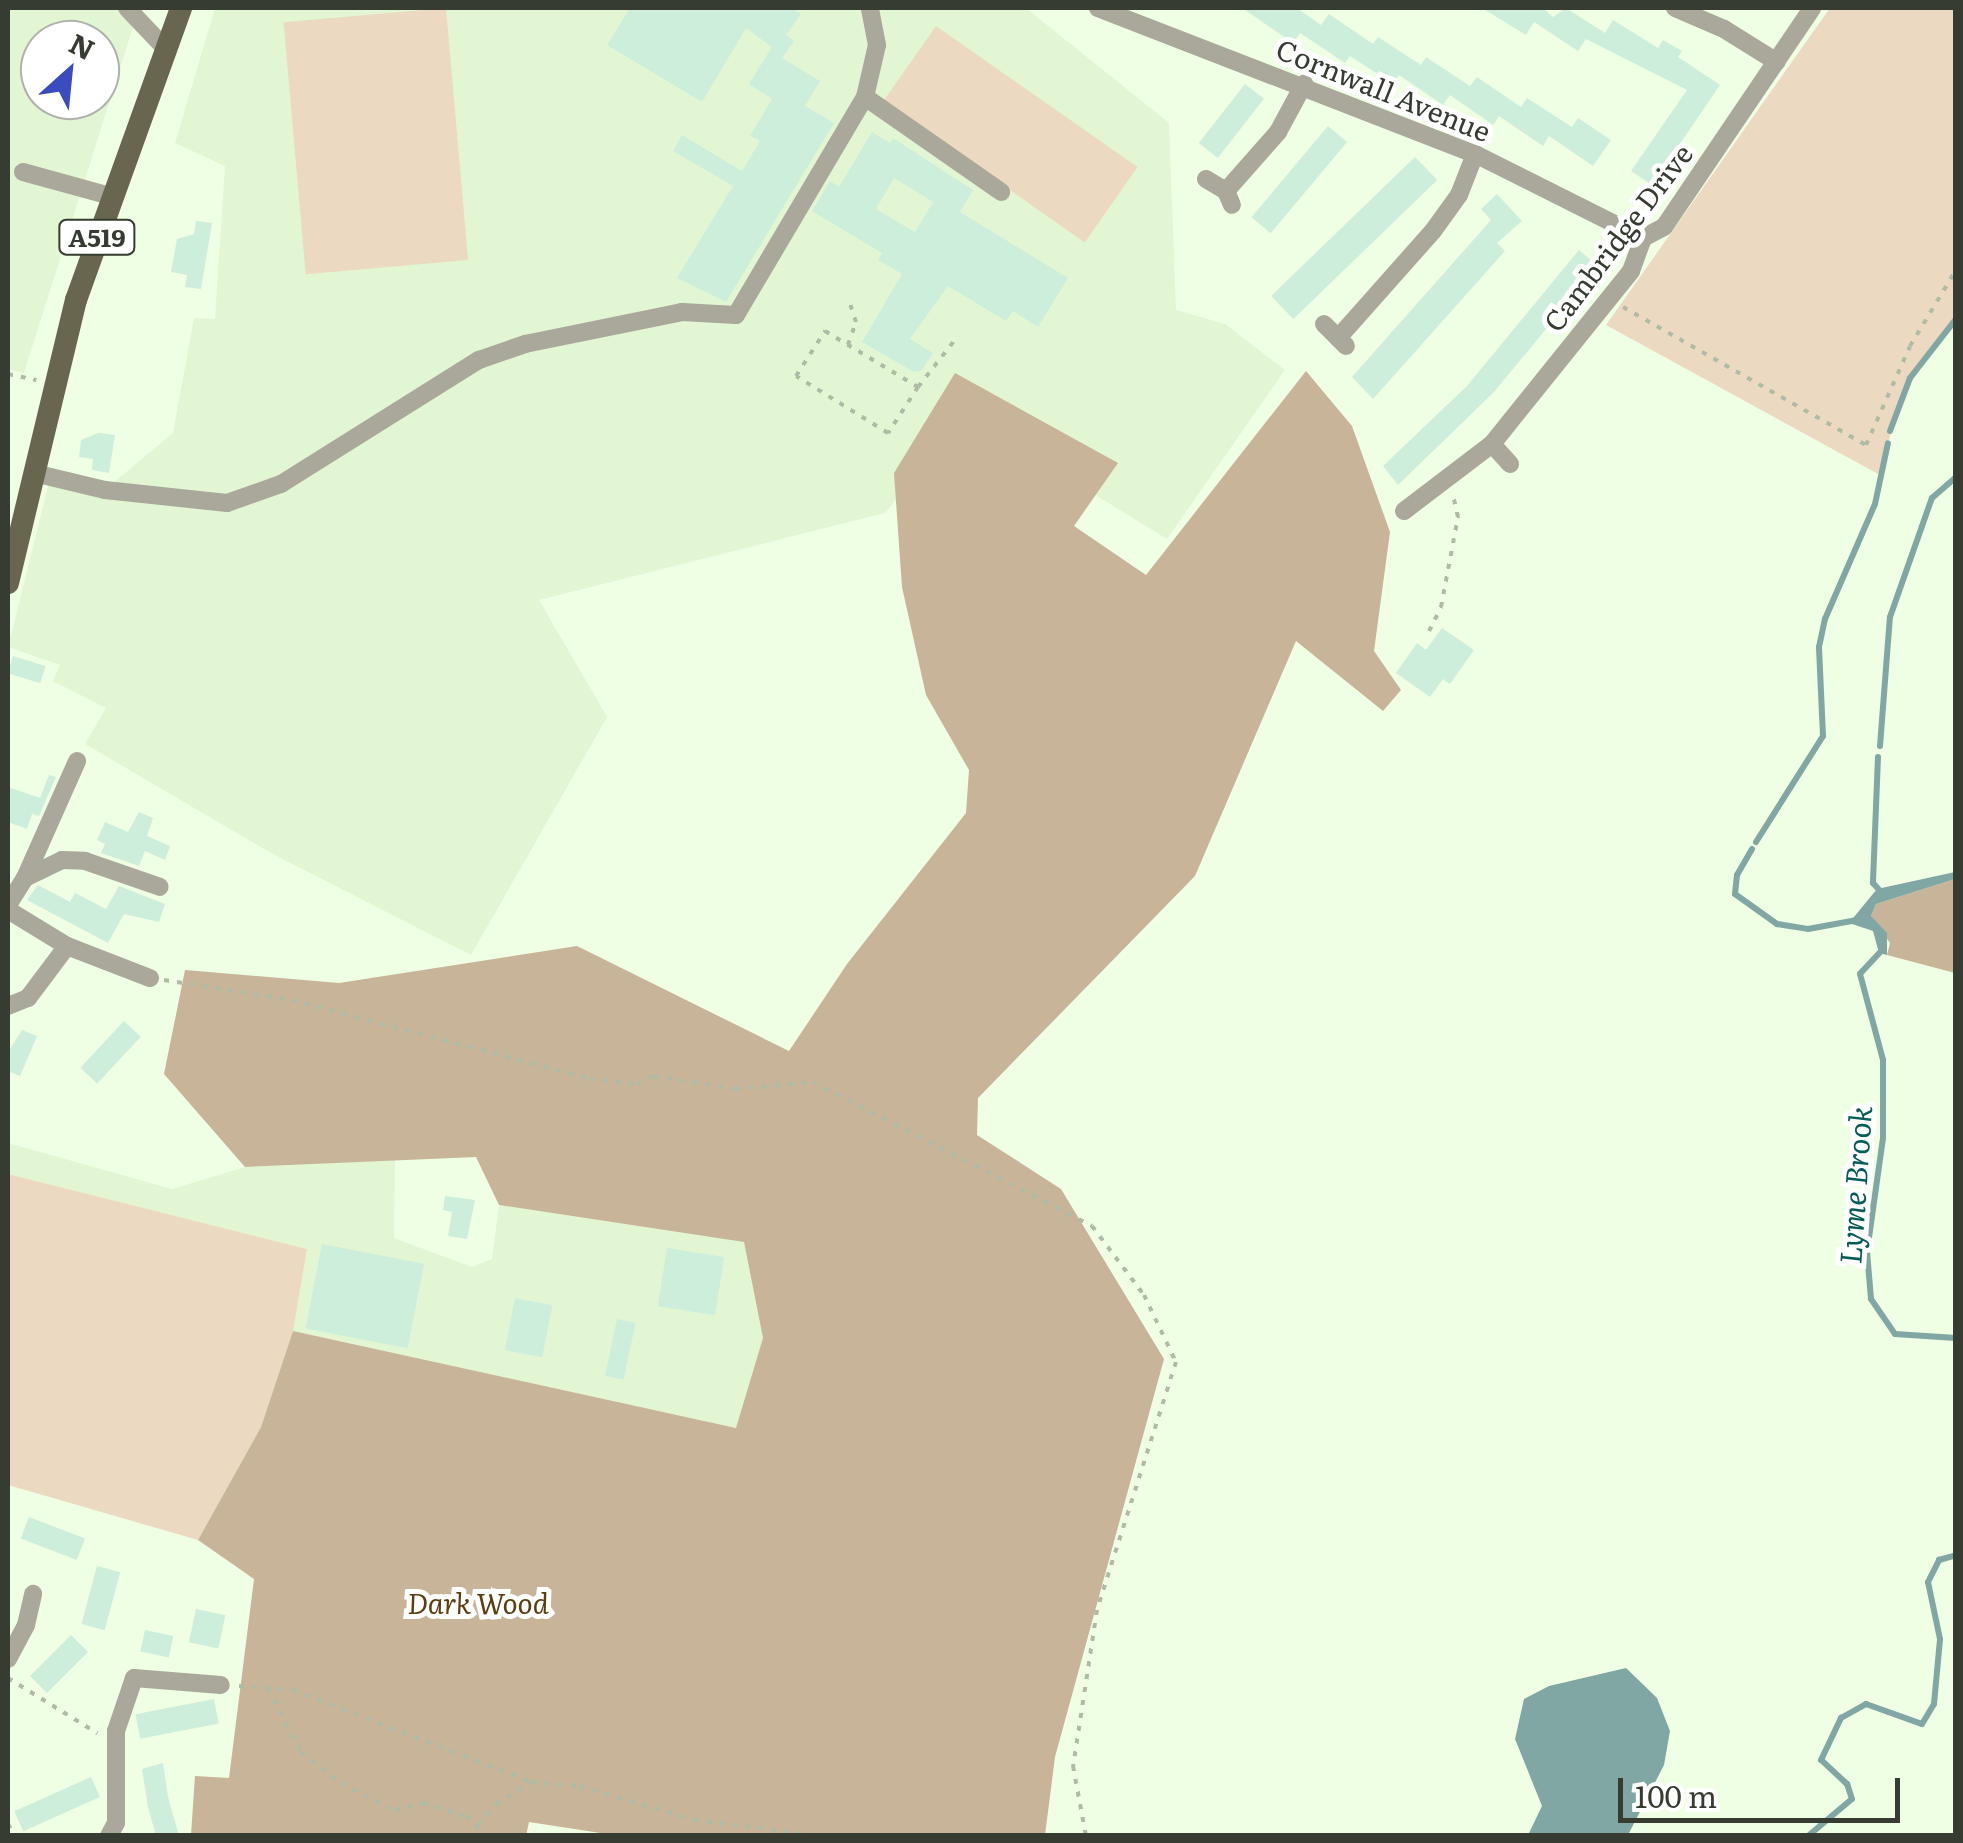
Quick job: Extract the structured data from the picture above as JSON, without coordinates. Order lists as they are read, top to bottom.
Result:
{
  "streets": {
    "main road": ["A519"],
    "street": ["Cornwall Avenue", "Cambridge Drive"]
  },
  "crossings": [
    ["Cornwall Avenue", "Cambridge Drive"]
  ],
  "water": ["Lyme Brook"],
  "parks": ["Dark Wood"],
  "scale_bar": "100 m",
  "north": "top right"
}
